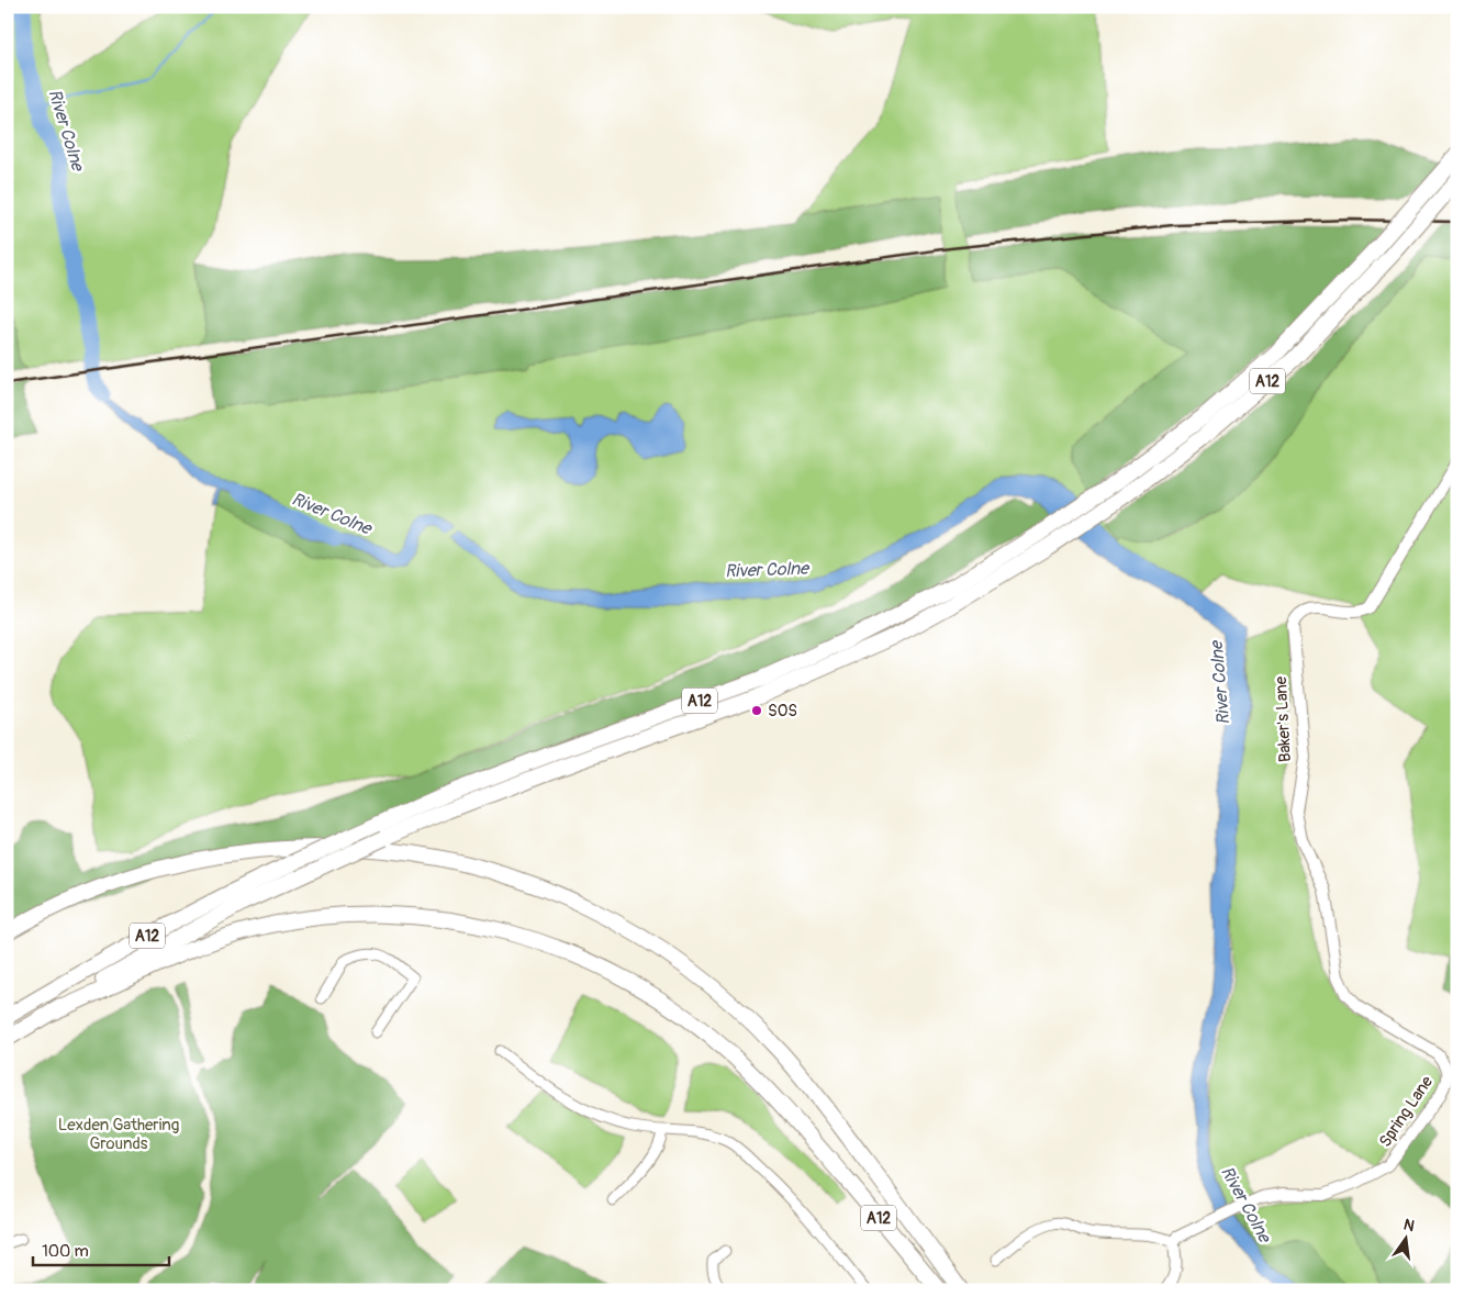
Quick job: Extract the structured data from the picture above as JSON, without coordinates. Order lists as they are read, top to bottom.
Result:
{
  "streets": {
    "highway": ["A12"],
    "street": ["Baker's Lane", "Spring Lane"]
  },
  "crossings": [
    ["Baker's Lane", "Spring Lane"]
  ],
  "water": ["River Colne"],
  "parks": ["Lexden Gathering Grounds"],
  "places": ["SOS"],
  "scale_bar": "100 m",
  "north": "top"
}
